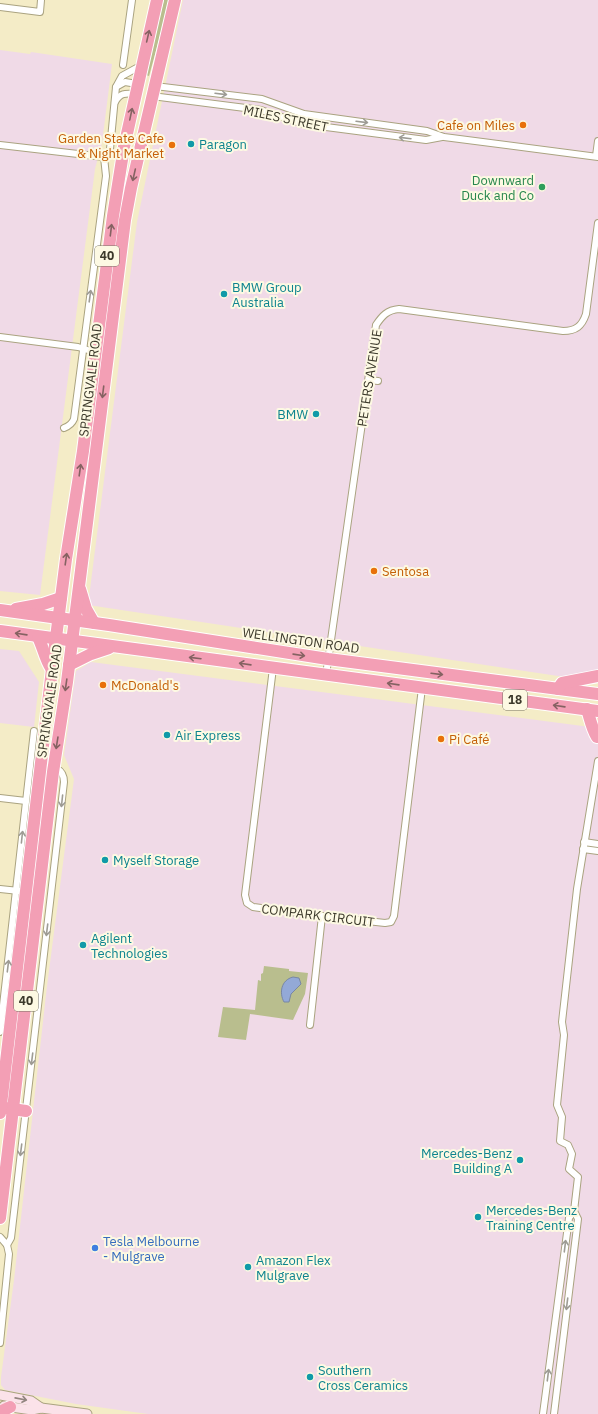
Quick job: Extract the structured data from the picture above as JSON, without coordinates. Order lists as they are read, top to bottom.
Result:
{
  "streets": {
    "highway": [
      "40",
      "SPRINGVALE ROAD",
      "WELLINGTON ROAD",
      "18"
    ],
    "street": ["MILES STREET", "PETERS AVENUE", "COMPARK CIRCUIT"]
  },
  "crossings": [
    ["MILES STREET", "SPRINGVALE ROAD"],
    ["PETERS AVENUE", "WELLINGTON ROAD"],
    ["PETERS AVENUE", "18"],
    ["SPRINGVALE ROAD", "WELLINGTON ROAD"],
    ["SPRINGVALE ROAD", "18"],
    ["18", "COMPARK CIRCUIT"]
  ],
  "places": [
    "Cafe on Miles",
    "Paragon",
    "Garden State Cafe & Night Market",
    "Downward Duck and Co",
    "BMW Group Australia",
    "BMW",
    "Sentosa",
    "McDonald's",
    "Air Express",
    "Pi Café",
    "Myself Storage",
    "Agilent Technologies",
    "Mercedes-Benz Building A",
    "Mercedes-Benz Training Centre",
    "Tesla Melbourne - Mulgrave",
    "Amazon Flex Mulgrave",
    "Southern Cross Ceramics"
  ]
}
